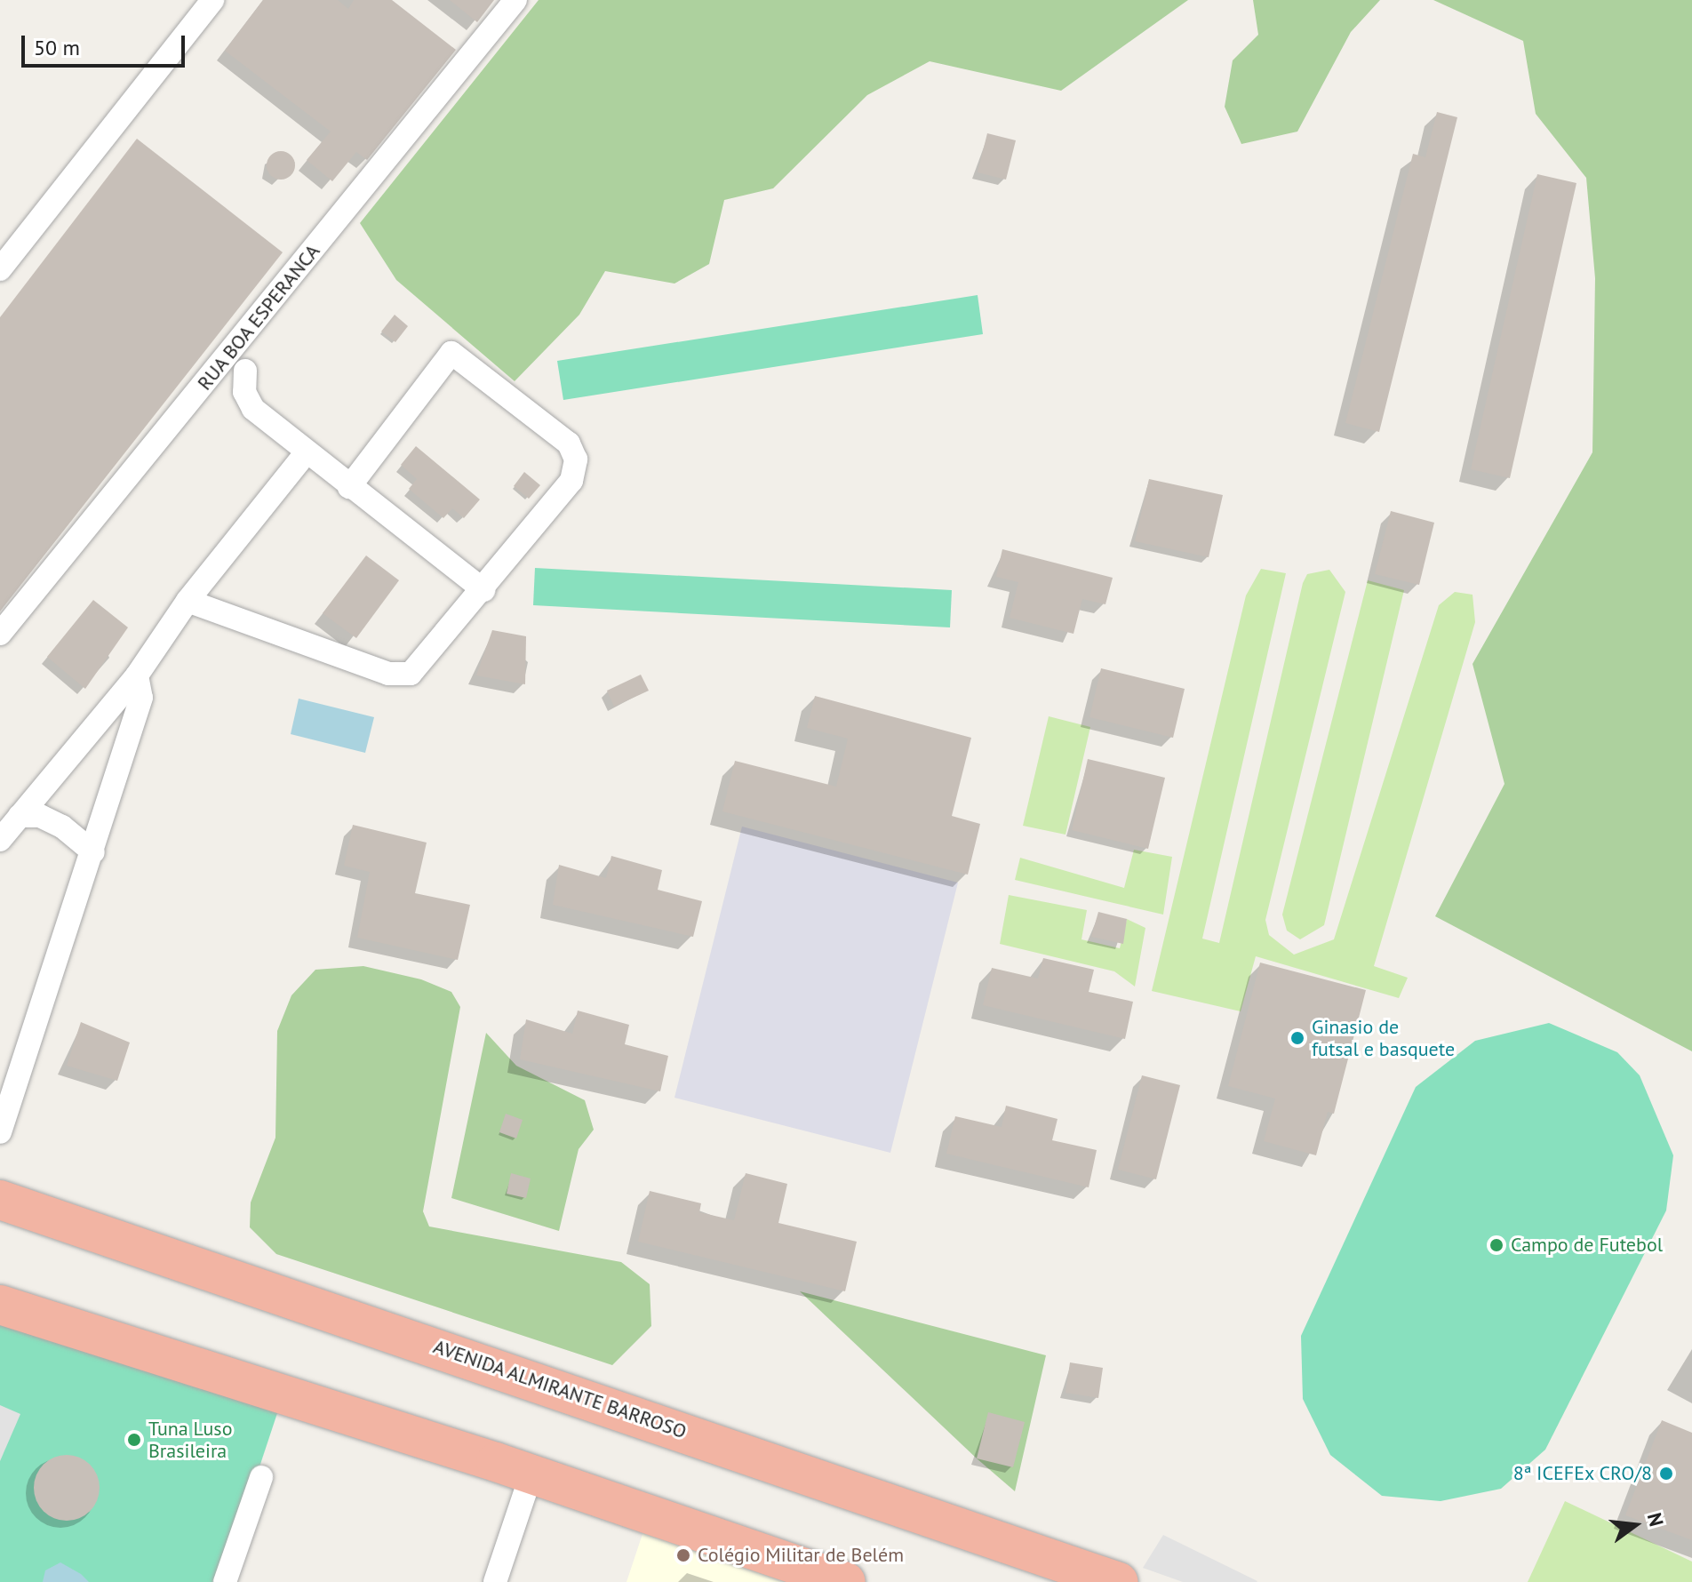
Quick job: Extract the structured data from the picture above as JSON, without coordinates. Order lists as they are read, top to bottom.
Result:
{
  "streets": {
    "highway": ["AVENIDA ALMIRANTE BARROSO"],
    "street": ["RUA BOA ESPERANCA"]
  },
  "places": [
    "Ginasio de futsal e basquete",
    "Campo de Futebol",
    "Tuna Luso Brasileira",
    "8ª ICEFEx CRO/8",
    "Colégio Militar de Belém"
  ],
  "scale_bar": "50 m",
  "north": "right"
}
